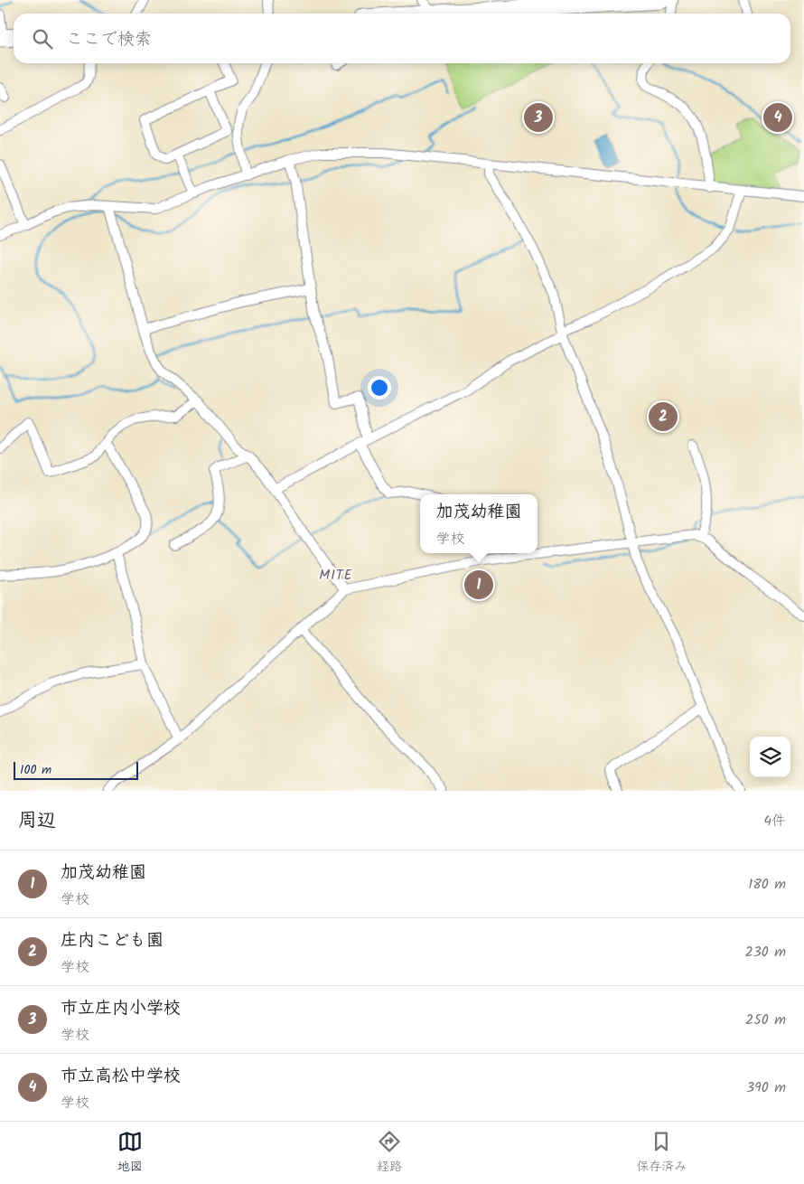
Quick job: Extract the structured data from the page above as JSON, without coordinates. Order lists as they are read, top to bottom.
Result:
{
  "districts": ["MITE"],
  "scale_bar": "100 m",
  "page": {
    "search": "ここで検索",
    "pins": [
      "3",
      "4",
      "2",
      "1"
    ],
    "popup": ["加茂幼稚園", "学校"],
    "scale": "100 m",
    "heading": ["周辺", "4件"],
    "list": [
      {
        "mark": "1",
        "name": "加茂幼稚園",
        "note": "学校",
        "value": "180 m"
      },
      {
        "mark": "2",
        "name": "庄内こども園",
        "note": "学校",
        "value": "230 m"
      },
      {
        "mark": "3",
        "name": "市立庄内小学校",
        "note": "学校",
        "value": "250 m"
      },
      {
        "mark": "4",
        "name": "市立高松中学校",
        "note": "学校",
        "value": "390 m"
      }
    ],
    "nav": ["地図", "経路", "保存済み"]
  }
}
